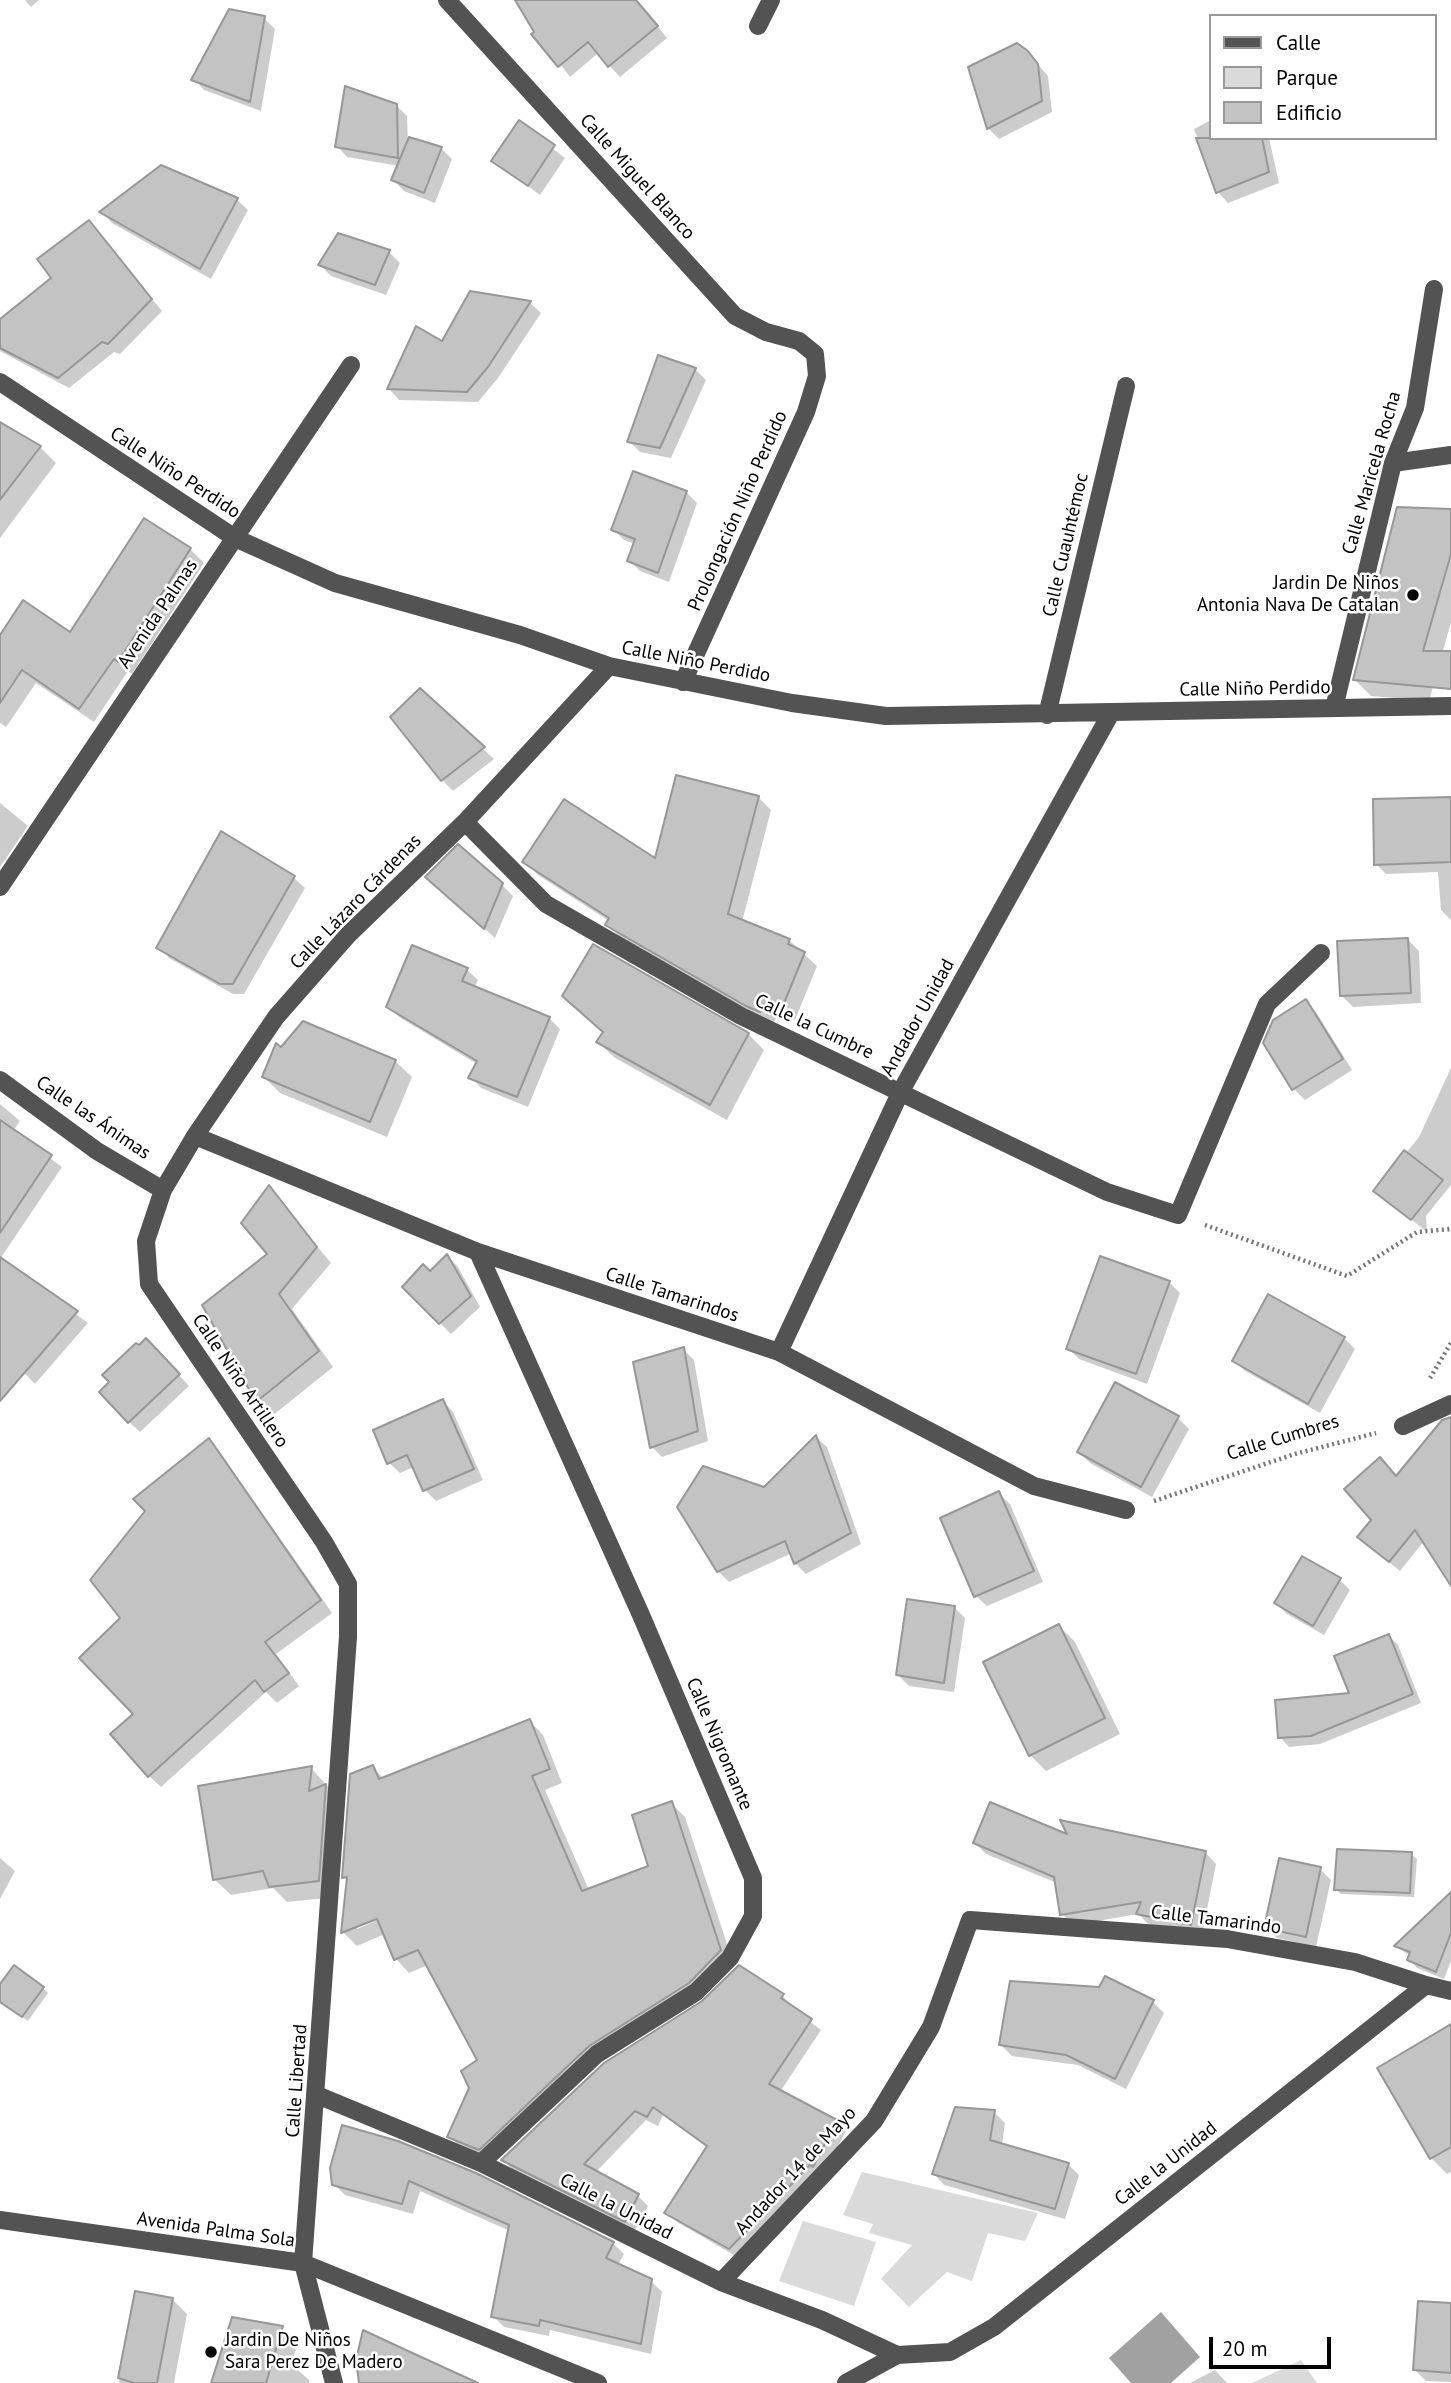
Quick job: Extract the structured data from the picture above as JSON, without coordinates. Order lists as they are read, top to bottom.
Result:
{
  "streets": {
    "street": [
      "Calle Miguel Blanco",
      "Calle Niño Perdido",
      "Calle Maricela Rocha",
      "Prolongación Niño Perdido",
      "Calle Cuauhtémoc",
      "Avenida Palmas",
      "Calle Lázaro Cárdenas",
      "Andador Unidad",
      "Calle la Cumbre",
      "Calle las Ánimas",
      "Calle Tamarindos",
      "Calle Niño Artillero",
      "Calle Nigromante",
      "Calle Tamarindo",
      "Calle Libertad",
      "Calle la Unidad",
      "Andador 14 de Mayo",
      "Avenida Palma Sola"
    ],
    "path": ["Calle Cumbres"]
  },
  "crossings": [
    ["Calle Miguel Blanco", "Prolongación Niño Perdido"],
    ["Calle Niño Perdido", "Calle Maricela Rocha"],
    ["Calle Niño Perdido", "Prolongación Niño Perdido"],
    ["Calle Niño Perdido", "Calle Cuauhtémoc"],
    ["Calle Niño Perdido", "Avenida Palmas"],
    ["Calle Niño Perdido", "Calle Lázaro Cárdenas"],
    ["Calle Niño Perdido", "Andador Unidad"],
    ["Calle Lázaro Cárdenas", "Calle la Cumbre"],
    ["Calle Lázaro Cárdenas", "Calle las Ánimas"],
    ["Calle Lázaro Cárdenas", "Calle Tamarindos"],
    ["Calle Lázaro Cárdenas", "Calle Niño Artillero"],
    ["Andador Unidad", "Calle la Cumbre"],
    ["Andador Unidad", "Calle Tamarindos"],
    ["Calle las Ánimas", "Calle Niño Artillero"],
    ["Calle Tamarindos", "Calle Cumbres"],
    ["Calle Tamarindos", "Calle Nigromante"],
    ["Calle Niño Artillero", "Calle Libertad"],
    ["Calle Nigromante", "Calle la Unidad"],
    ["Calle Tamarindo", "Calle la Unidad"],
    ["Calle Tamarindo", "Andador 14 de Mayo"],
    ["Calle Libertad", "Calle la Unidad"],
    ["Calle Libertad", "Avenida Palma Sola"],
    ["Calle la Unidad", "Andador 14 de Mayo"]
  ],
  "places": ["Jardin De Niños Antonia Nava De Catalan", "Jardin De Niños Sara Perez De Madero"],
  "legend": ["Calle", "Parque", "Edificio"],
  "scale_bar": "20 m"
}
